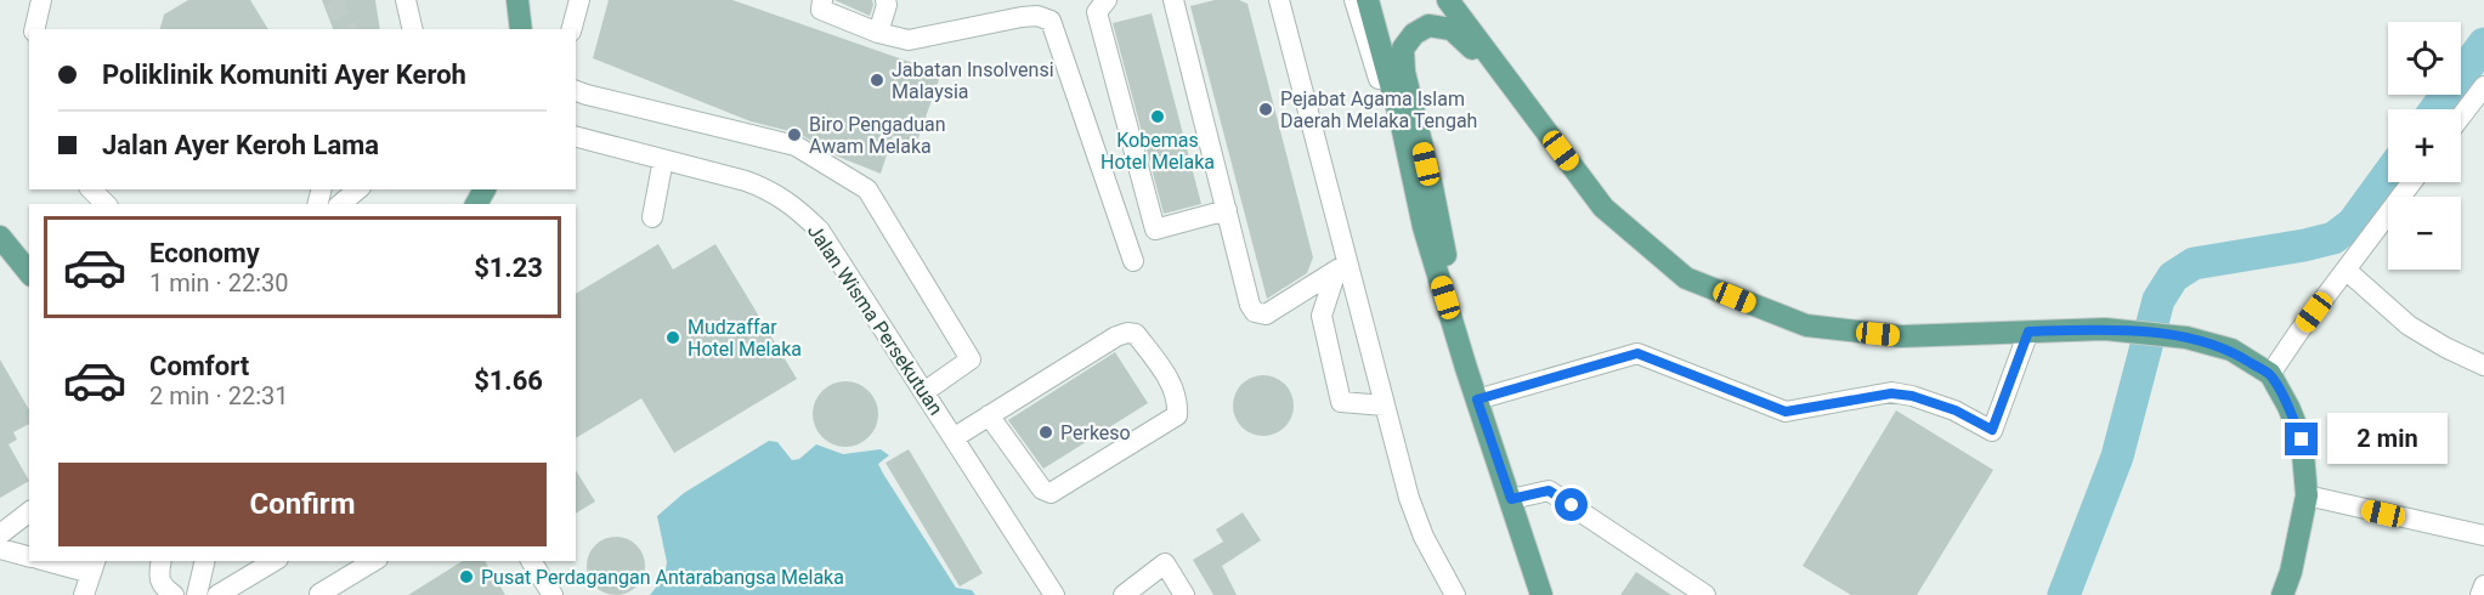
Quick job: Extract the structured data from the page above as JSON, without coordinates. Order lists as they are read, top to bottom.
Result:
{
  "streets": {
    "street": ["Jalan Wisma Persekutuan"]
  },
  "places": [
    "Jabatan Insolvensi Malaysia",
    "Pejabat Agama Islam Daerah Melaka Tengah",
    "Kobemas Hotel Melaka",
    "Biro Pengaduan Awam Melaka",
    "Mudzaffar Hotel Melaka",
    "Perkeso",
    "Pusat Perdagangan Antarabangsa Melaka"
  ],
  "page": {
    "map_buttons": ["+", "−"],
    "banner": ["Poliklinik Komuniti Ayer Keroh", "Jalan Ayer Keroh Lama"],
    "list": [
      {
        "name": "Economy",
        "note": "1 min · 22:30",
        "value": "$1.23"
      },
      {
        "name": "Comfort",
        "note": "2 min · 22:31",
        "value": "$1.66"
      }
    ],
    "bubble": "2 min",
    "buttons": "Confirm"
  }
}
